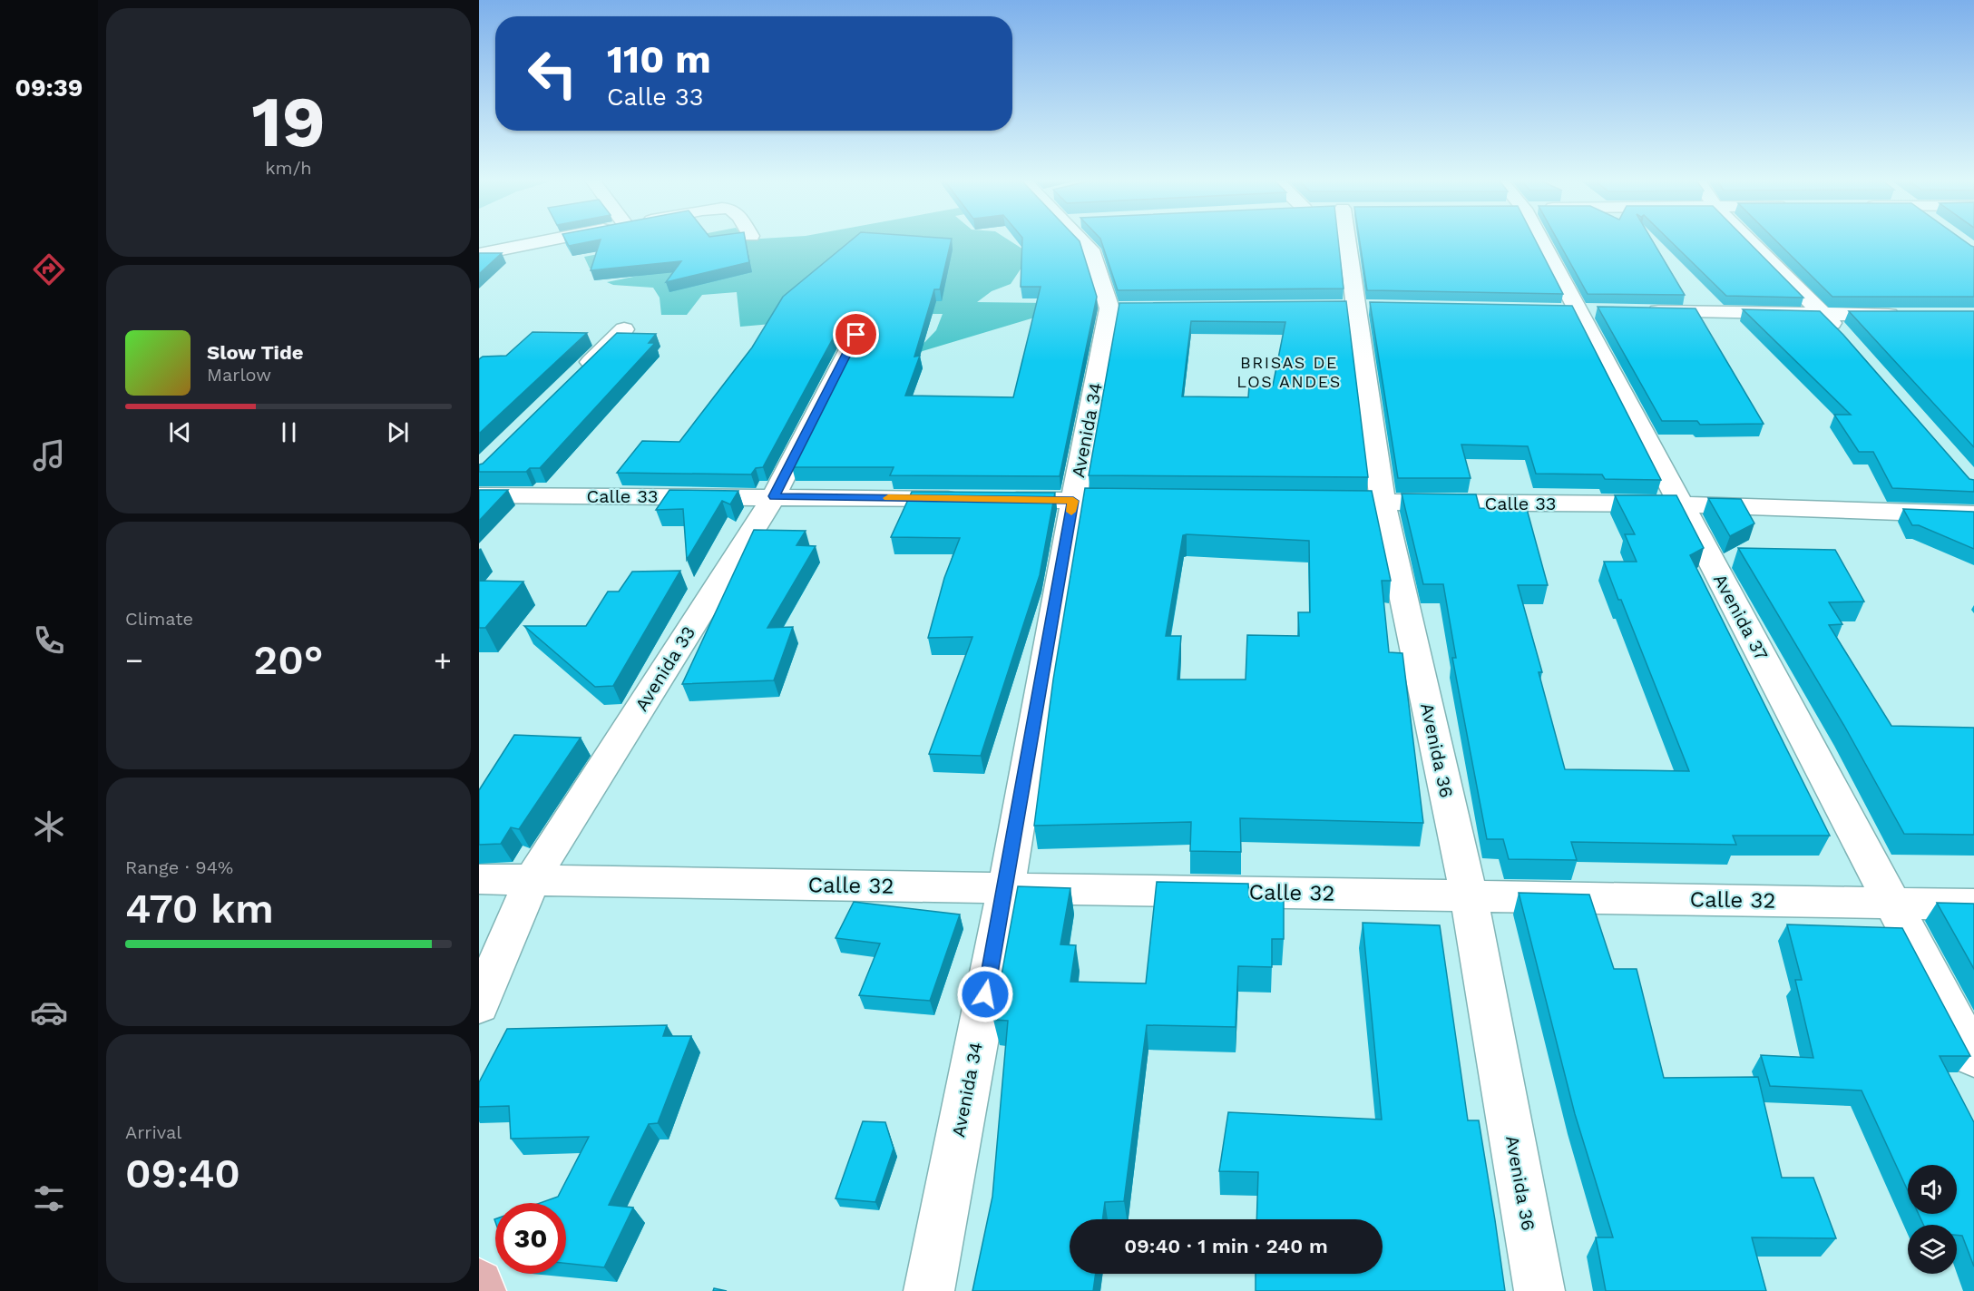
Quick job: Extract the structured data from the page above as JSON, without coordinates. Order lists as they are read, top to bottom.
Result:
{
  "streets": {
    "street": [
      "Avenida 34",
      "Calle 33",
      "Avenida 37",
      "Avenida 33",
      "Avenida 36",
      "Calle 32"
    ]
  },
  "crossings": [
    ["Avenida 34", "Calle 32"],
    ["Calle 33", "Avenida 37"],
    ["Calle 33", "Avenida 33"],
    ["Calle 33", "Avenida 36"],
    ["Avenida 37", "Calle 32"],
    ["Avenida 33", "Calle 32"],
    ["Avenida 36", "Calle 32"]
  ],
  "districts": ["BRISAS DE LOS ANDES"],
  "page": {
    "tabs": "09:39",
    "tile": [
      ["19", "km/h"],
      "Climate",
      ["Range · 94%", "470 km"],
      ["Arrival", "09:40"]
    ],
    "turn": ["110 m", "Calle 33"],
    "song": ["Slow Tide", "Marlow"],
    "heat": ["−", "20°", "+"],
    "limit": "30",
    "trip": "09:40 · 1 min · 240 m"
  }
}
